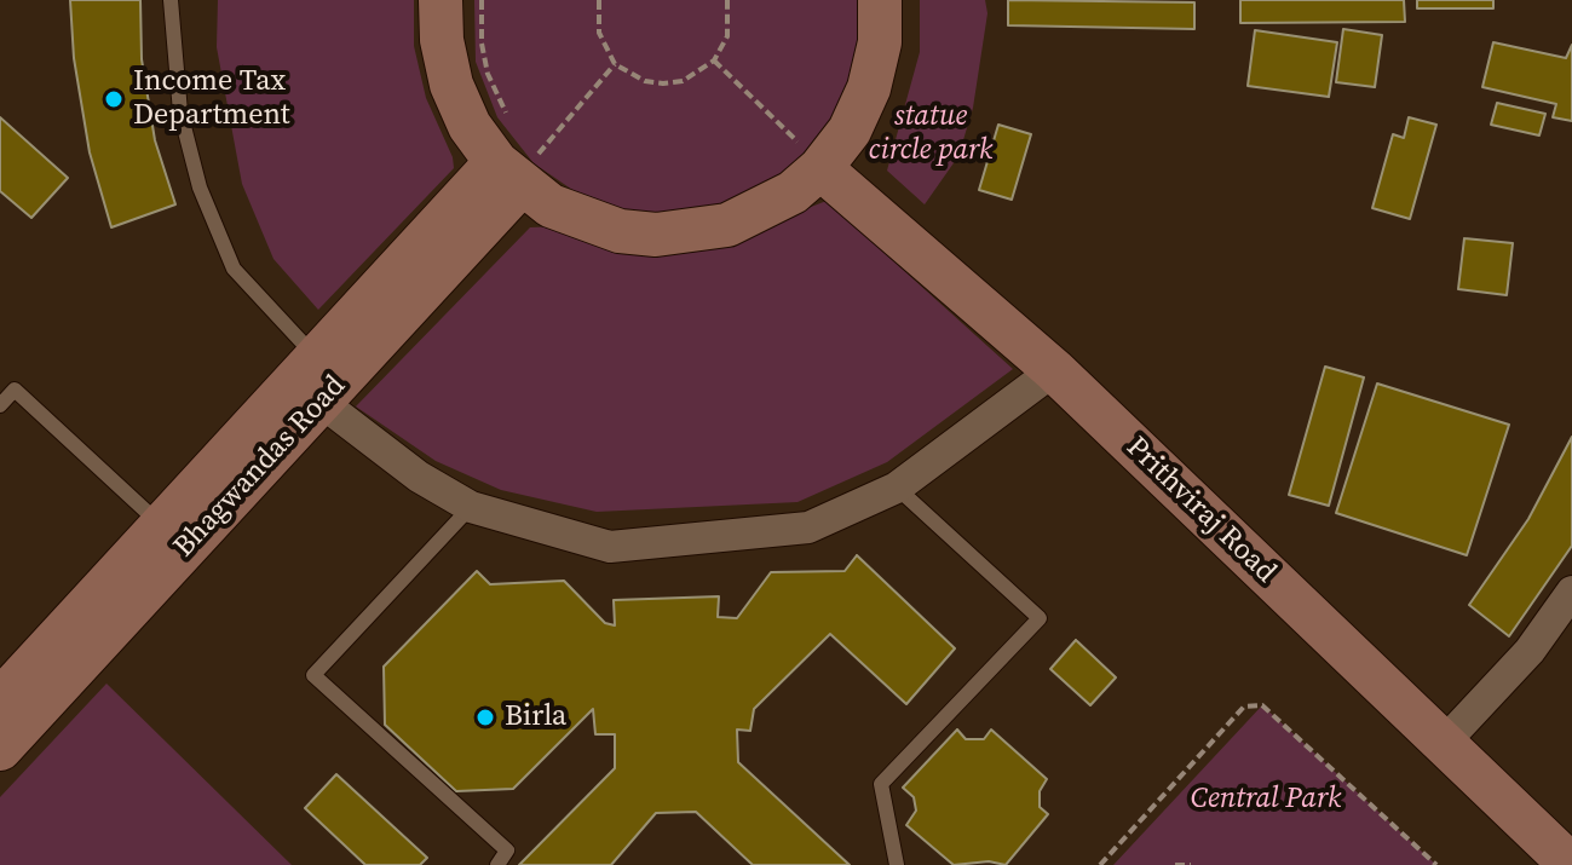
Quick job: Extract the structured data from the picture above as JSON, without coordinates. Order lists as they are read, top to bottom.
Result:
{
  "streets": {
    "street": ["Bhagwandas Road", "Prithviraj Road"]
  },
  "parks": ["statue circle park", "Central Park"],
  "places": ["Income Tax Department", "Birla"]
}
